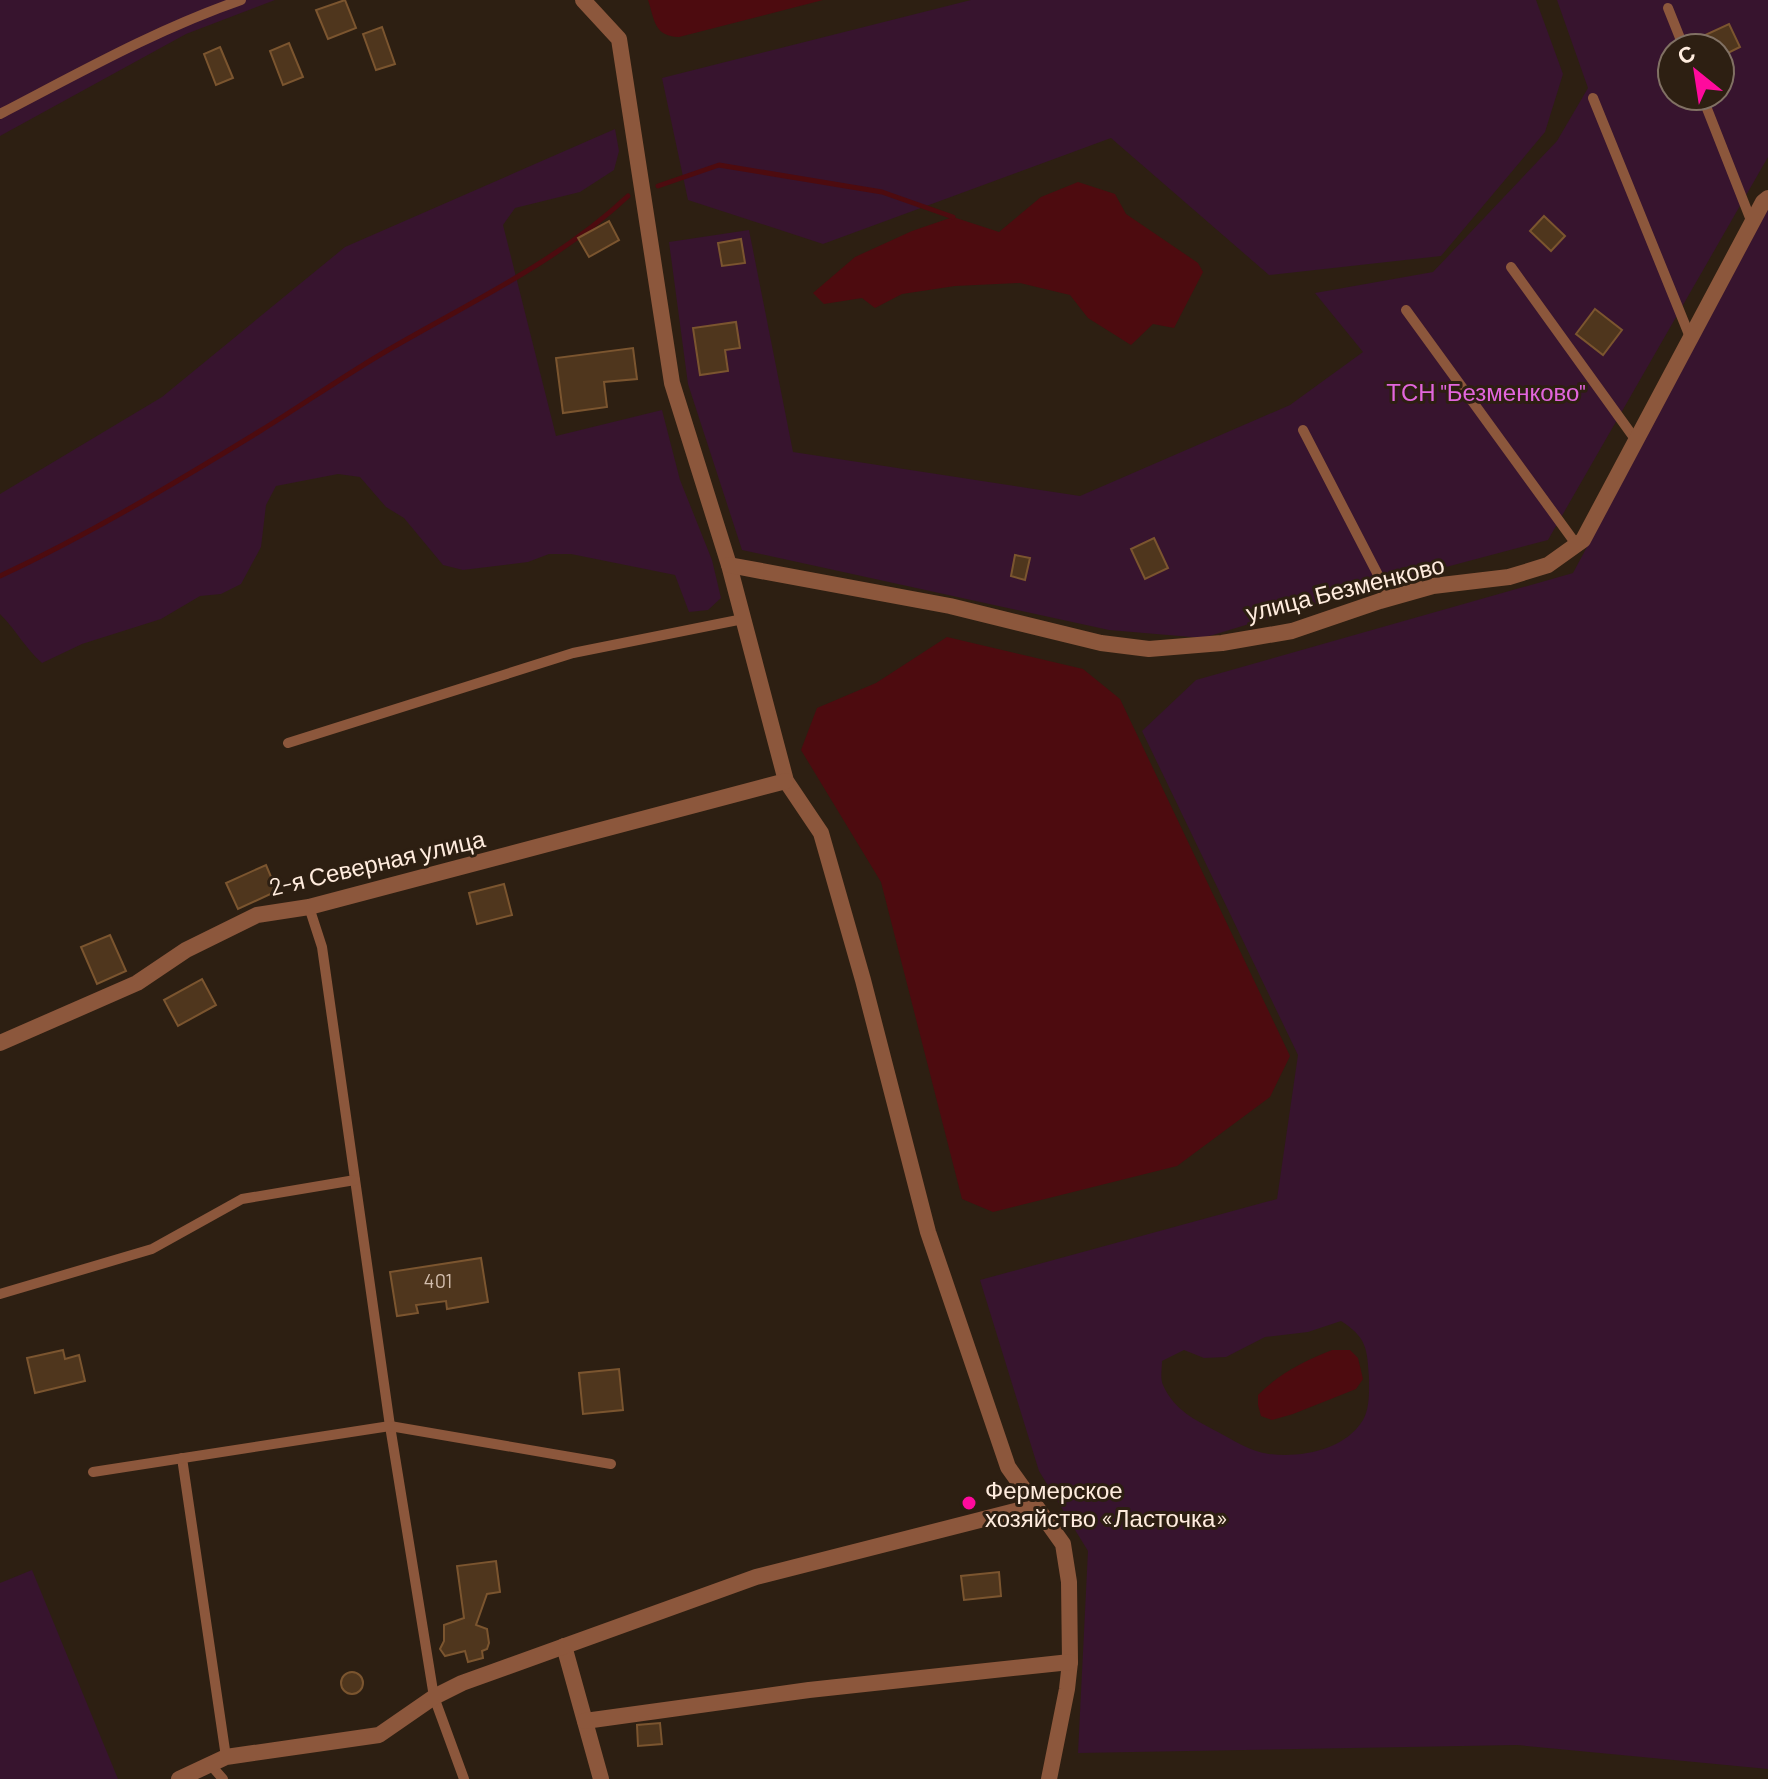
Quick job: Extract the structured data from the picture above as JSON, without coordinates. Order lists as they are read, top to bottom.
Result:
{
  "streets": {
    "street": ["улица Безменково", "2-я Северная улица"]
  },
  "parks": ["ТСН \"Безменково\""],
  "places": ["Фермерское хозяйство «Ласточка»"],
  "house_numbers": ["401"],
  "north": "top left"
}
